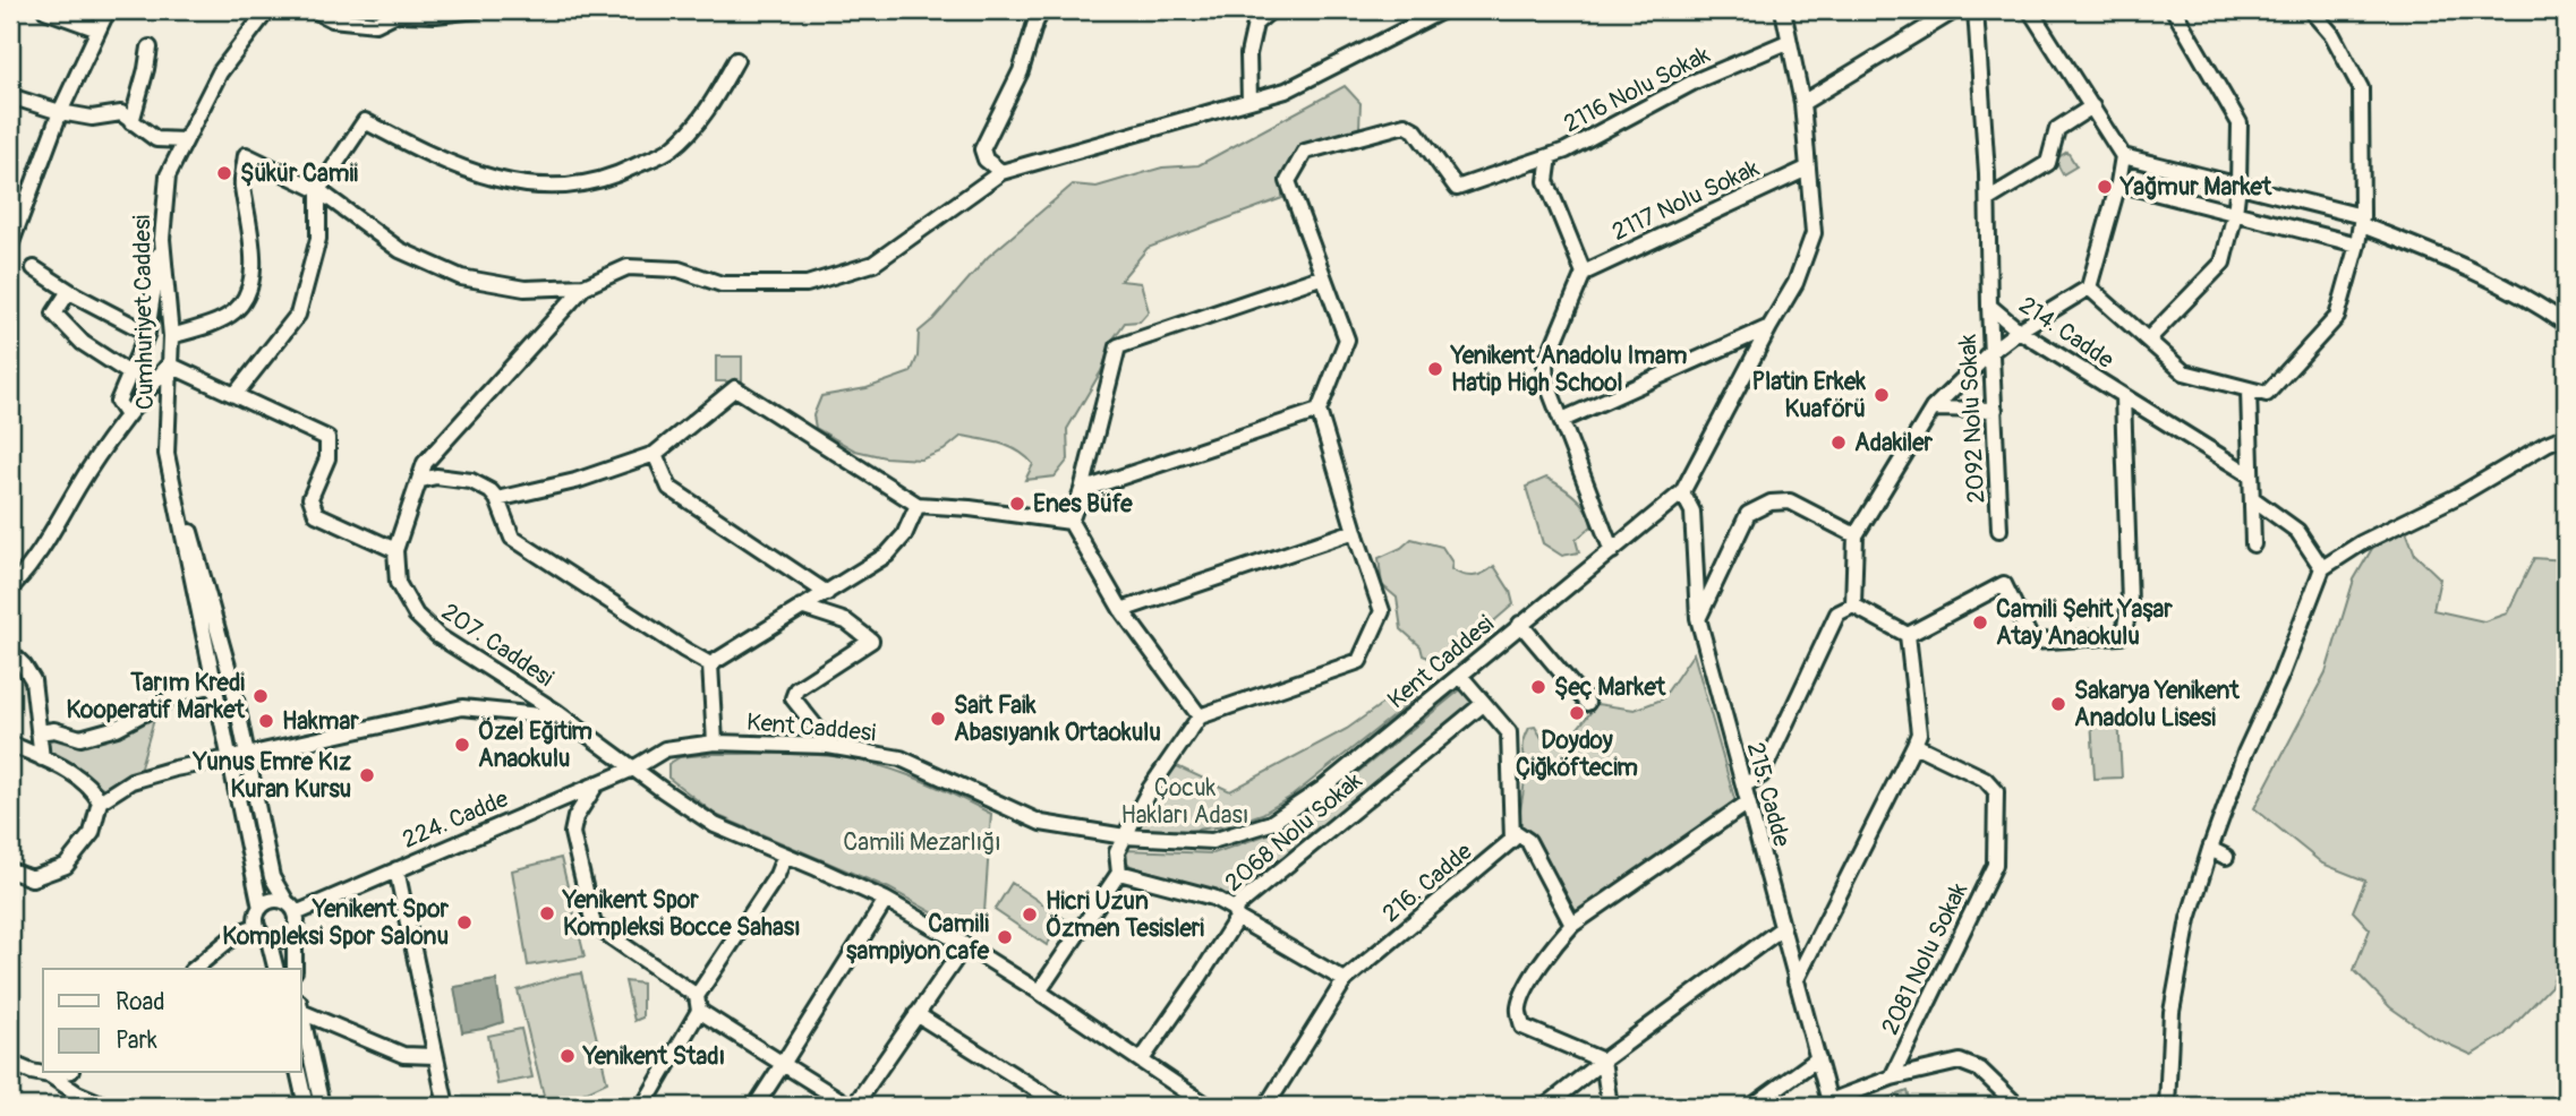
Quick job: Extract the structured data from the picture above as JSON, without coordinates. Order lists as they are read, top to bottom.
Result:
{
  "streets": {
    "street": [
      "2116 Nolu Sokak",
      "2117 Nolu Sokak",
      "Cumhuriyet Caddesi",
      "214. Cadde",
      "2092 Nolu Sokak",
      "207. Caddesi",
      "Kent Caddesi",
      "215. Cadde",
      "224. Cadde",
      "2068 Nolu Sokak",
      "216. Cadde",
      "2081 Nolu Sokak"
    ]
  },
  "crossings": [
    ["2116 Nolu Sokak", "Kent Caddesi"],
    ["2117 Nolu Sokak", "Kent Caddesi"],
    ["Cumhuriyet Caddesi", "224. Cadde"],
    ["214. Cadde", "2092 Nolu Sokak"],
    ["207. Caddesi", "Kent Caddesi"],
    ["207. Caddesi", "224. Cadde"],
    ["207. Caddesi", "2068 Nolu Sokak"],
    ["Kent Caddesi", "215. Cadde"],
    ["Kent Caddesi", "224. Cadde"]
  ],
  "parks": ["Çocuk Hakları Adası", "Camili Mezarlığı"],
  "places": [
    "Şükür Camii",
    "Yağmur Market",
    "Yenikent Anadolu Imam Hatip High School",
    "Platin Erkek Kuaförü",
    "Adakiler",
    "Enes Büfe",
    "Camili Şehit Yaşar Atay Anaokulu",
    "Şeç Market",
    "Tarım Kredi Kooperatif Market",
    "Sakarya Yenikent Anadolu Lisesi",
    "Doydoy Çiğköftecim",
    "Sait Faik Abasıyanık Ortaokulu",
    "Hakmar",
    "Özel Eğitim Anaokulu",
    "Yunus Emre Kız Kuran Kursu",
    "Yenikent Spor Kompleksi Bocce Sahası",
    "Hicri Uzun Özmen Tesisleri",
    "Yenikent Spor Kompleksi Spor Salonu",
    "Camili şampiyon cafe",
    "Yenikent Stadı"
  ],
  "legend": ["Road", "Park"]
}
